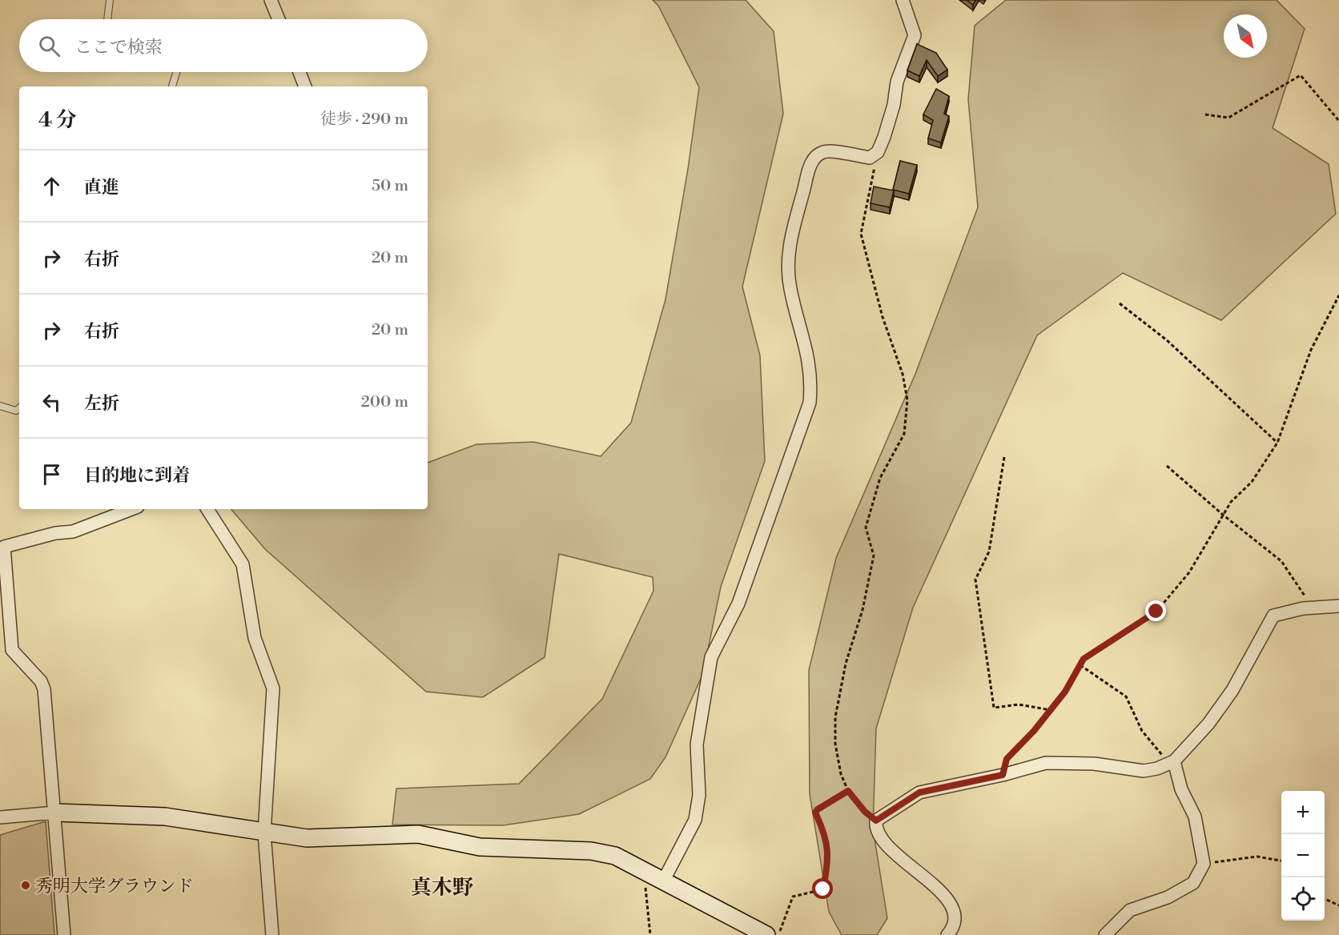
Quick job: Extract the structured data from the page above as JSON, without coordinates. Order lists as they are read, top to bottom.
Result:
{
  "districts": ["真木野"],
  "places": ["秀明大学グラウンド"],
  "north": "bottom right",
  "page": {
    "search": "ここで検索",
    "heading": ["4 分", "徒歩 · 290 m"],
    "list": [
      ["直進", "50 m"],
      ["右折", "20 m"],
      ["右折", "20 m"],
      ["左折", "200 m"],
      "目的地に到着"
    ],
    "map_buttons": ["+", "−"]
  }
}
